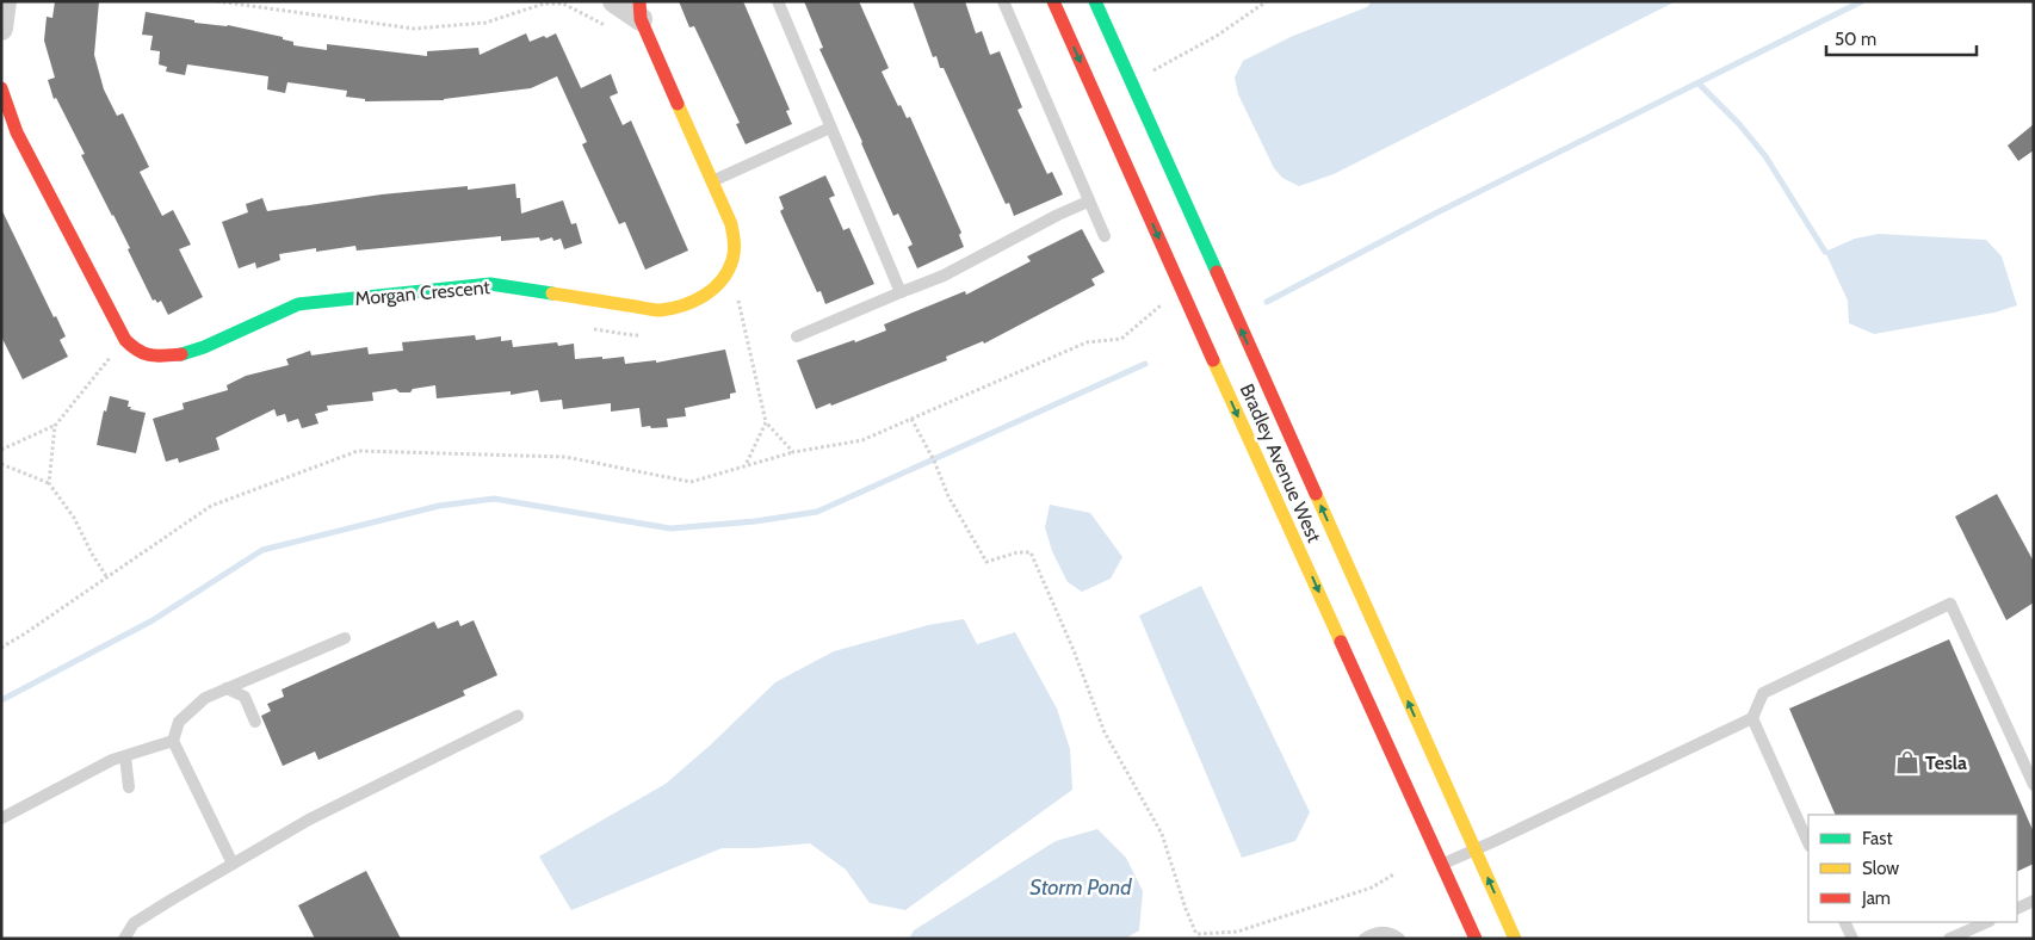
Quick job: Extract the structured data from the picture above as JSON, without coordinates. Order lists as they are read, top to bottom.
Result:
{
  "streets": {
    "main road": ["Morgan Crescent", "Bradley Avenue West"]
  },
  "water": ["Storm Pond"],
  "places": {
    "shop": ["Tesla"]
  },
  "legend": ["Fast", "Slow", "Jam"],
  "scale_bar": "50 m"
}
